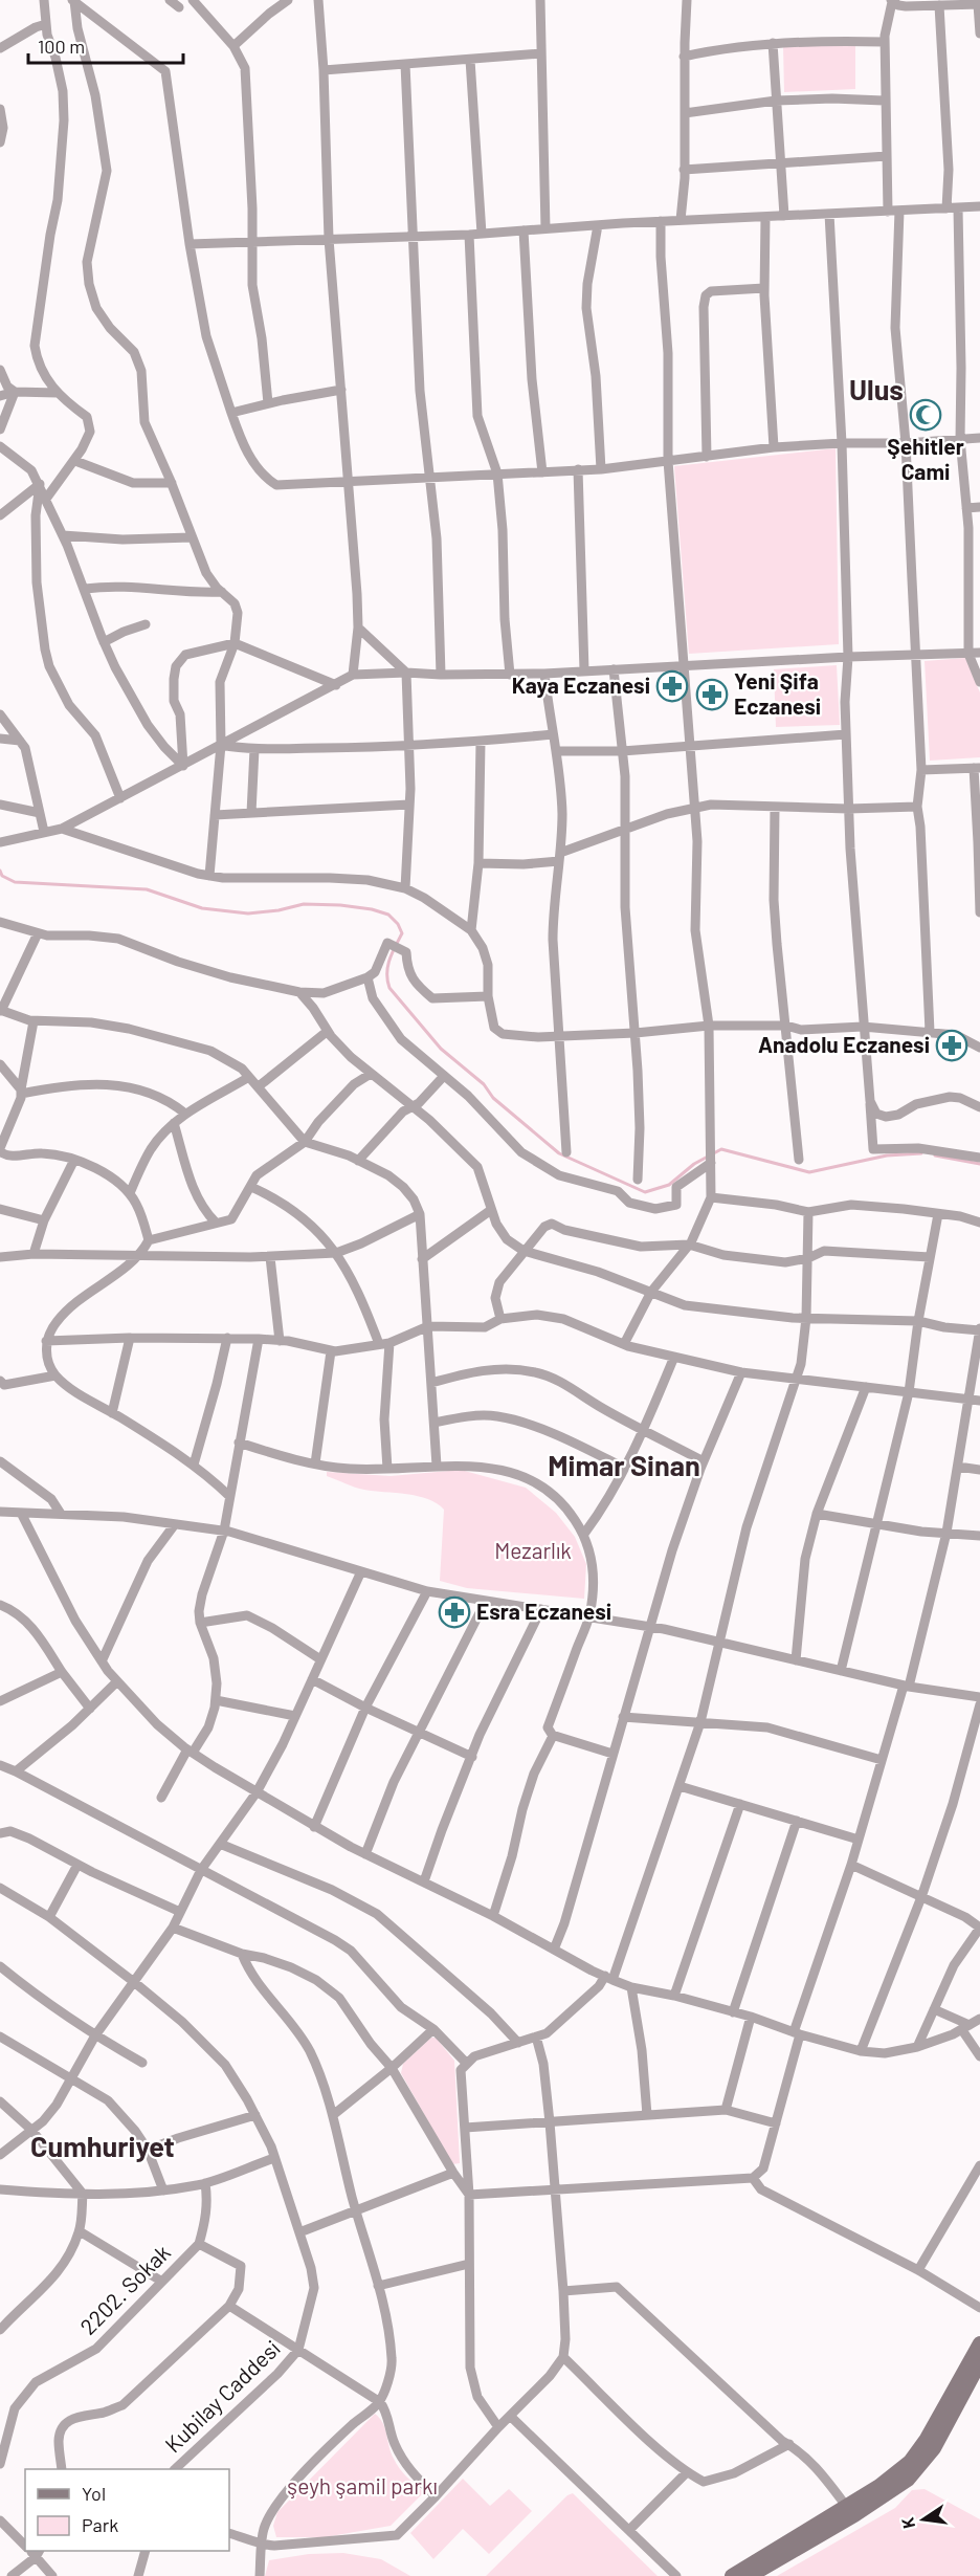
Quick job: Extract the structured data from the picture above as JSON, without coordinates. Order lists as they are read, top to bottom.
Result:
{
  "streets": {
    "street": ["2202. Sokak", "Kubilay Caddesi"]
  },
  "districts": ["Ulus", "Mimar Sinan", "Cumhuriyet"],
  "parks": ["Mezarlık", "şeyh şamil parkı"],
  "places": {
    "mosque": ["Şehitler Cami"],
    "pharmacy": [
      "Kaya Eczanesi",
      "Yeni Şifa Eczanesi",
      "Anadolu Eczanesi",
      "Esra Eczanesi"
    ]
  },
  "legend": ["Yol", "Park"],
  "scale_bar": "100 m",
  "north": "left"
}
